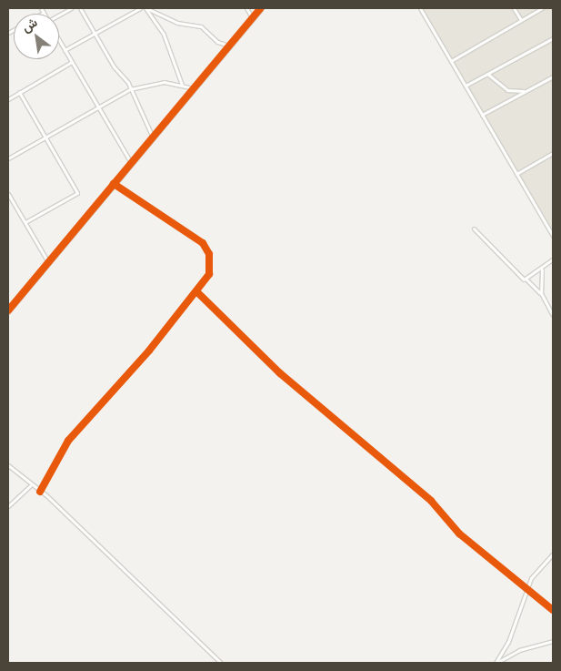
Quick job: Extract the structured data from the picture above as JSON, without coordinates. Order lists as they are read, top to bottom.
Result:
{
  "north": "top left"
}
